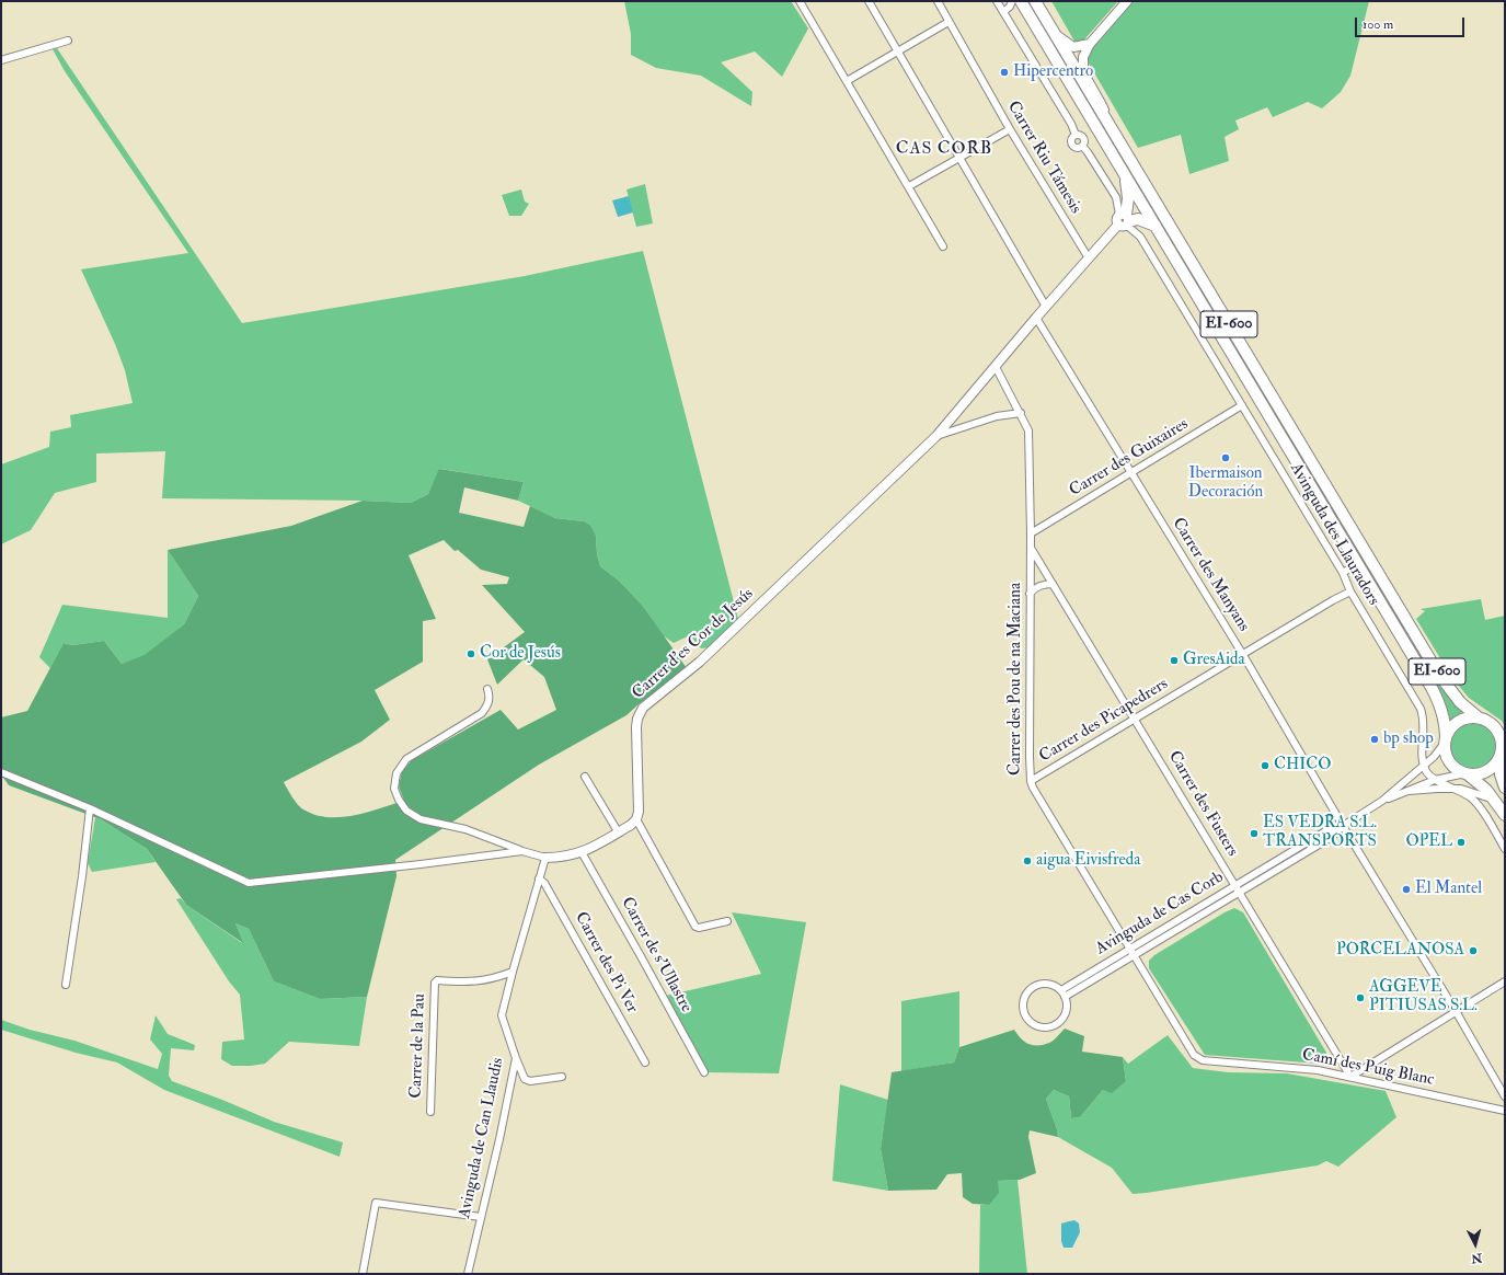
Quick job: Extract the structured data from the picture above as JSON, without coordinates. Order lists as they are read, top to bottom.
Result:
{
  "streets": {
    "main road": ["EI-600"],
    "street": [
      "Carrer Riu Támesis",
      "Carrer des Guixaires",
      "Avinguda des Llauradors",
      "Carrer des Manyans",
      "Carrer d'es Cor de Jesús",
      "Carrer des Pou de na Maciana",
      "Carrer des Picapedrers",
      "Carrer des Fusters",
      "Avinguda de Cas Corb",
      "Carrer de s'Ullastre",
      "Carrer des Pi Ver",
      "Carrer de la Pau",
      "Camí des Puig Blanc",
      "Avinguda de Can Llaudis"
    ]
  },
  "crossings": [
    ["Carrer Riu Támesis", "Carrer d'es Cor de Jesús"],
    ["Carrer des Guixaires", "Avinguda des Llauradors"],
    ["Carrer des Guixaires", "Carrer des Manyans"],
    ["Carrer des Guixaires", "Carrer des Pou de na Maciana"],
    ["Avinguda des Llauradors", "Carrer des Picapedrers"],
    ["Carrer des Manyans", "Carrer d'es Cor de Jesús"],
    ["Carrer des Manyans", "Carrer des Picapedrers"],
    ["Carrer des Manyans", "Avinguda de Cas Corb"],
    ["Carrer d'es Cor de Jesús", "Carrer des Pou de na Maciana"],
    ["Carrer des Pou de na Maciana", "Carrer des Picapedrers"],
    ["Carrer des Pou de na Maciana", "Carrer des Fusters"],
    ["Carrer des Pou de na Maciana", "Avinguda de Cas Corb"],
    ["Carrer des Pou de na Maciana", "Camí des Puig Blanc"],
    ["Carrer des Picapedrers", "Carrer des Fusters"],
    ["Carrer des Fusters", "Avinguda de Cas Corb"],
    ["Carrer des Fusters", "Camí des Puig Blanc"],
    ["Carrer des Pi Ver", "Avinguda de Can Llaudis"],
    ["Carrer de la Pau", "Avinguda de Can Llaudis"]
  ],
  "districts": ["CAS CORB"],
  "places": [
    "Hipercentro",
    "Ibermaison Decoración",
    "Cor de Jesús",
    "GresAida",
    "bp shop",
    "CHICO",
    "ES VEDRA S.L. TRANSPORTS",
    "OPEL",
    "aigua Eivisfreda",
    "El Mantel",
    "PORCELANOSA",
    "AGGEVE PITIUSAS S.L."
  ],
  "scale_bar": "100 m",
  "north": "bottom"
}
